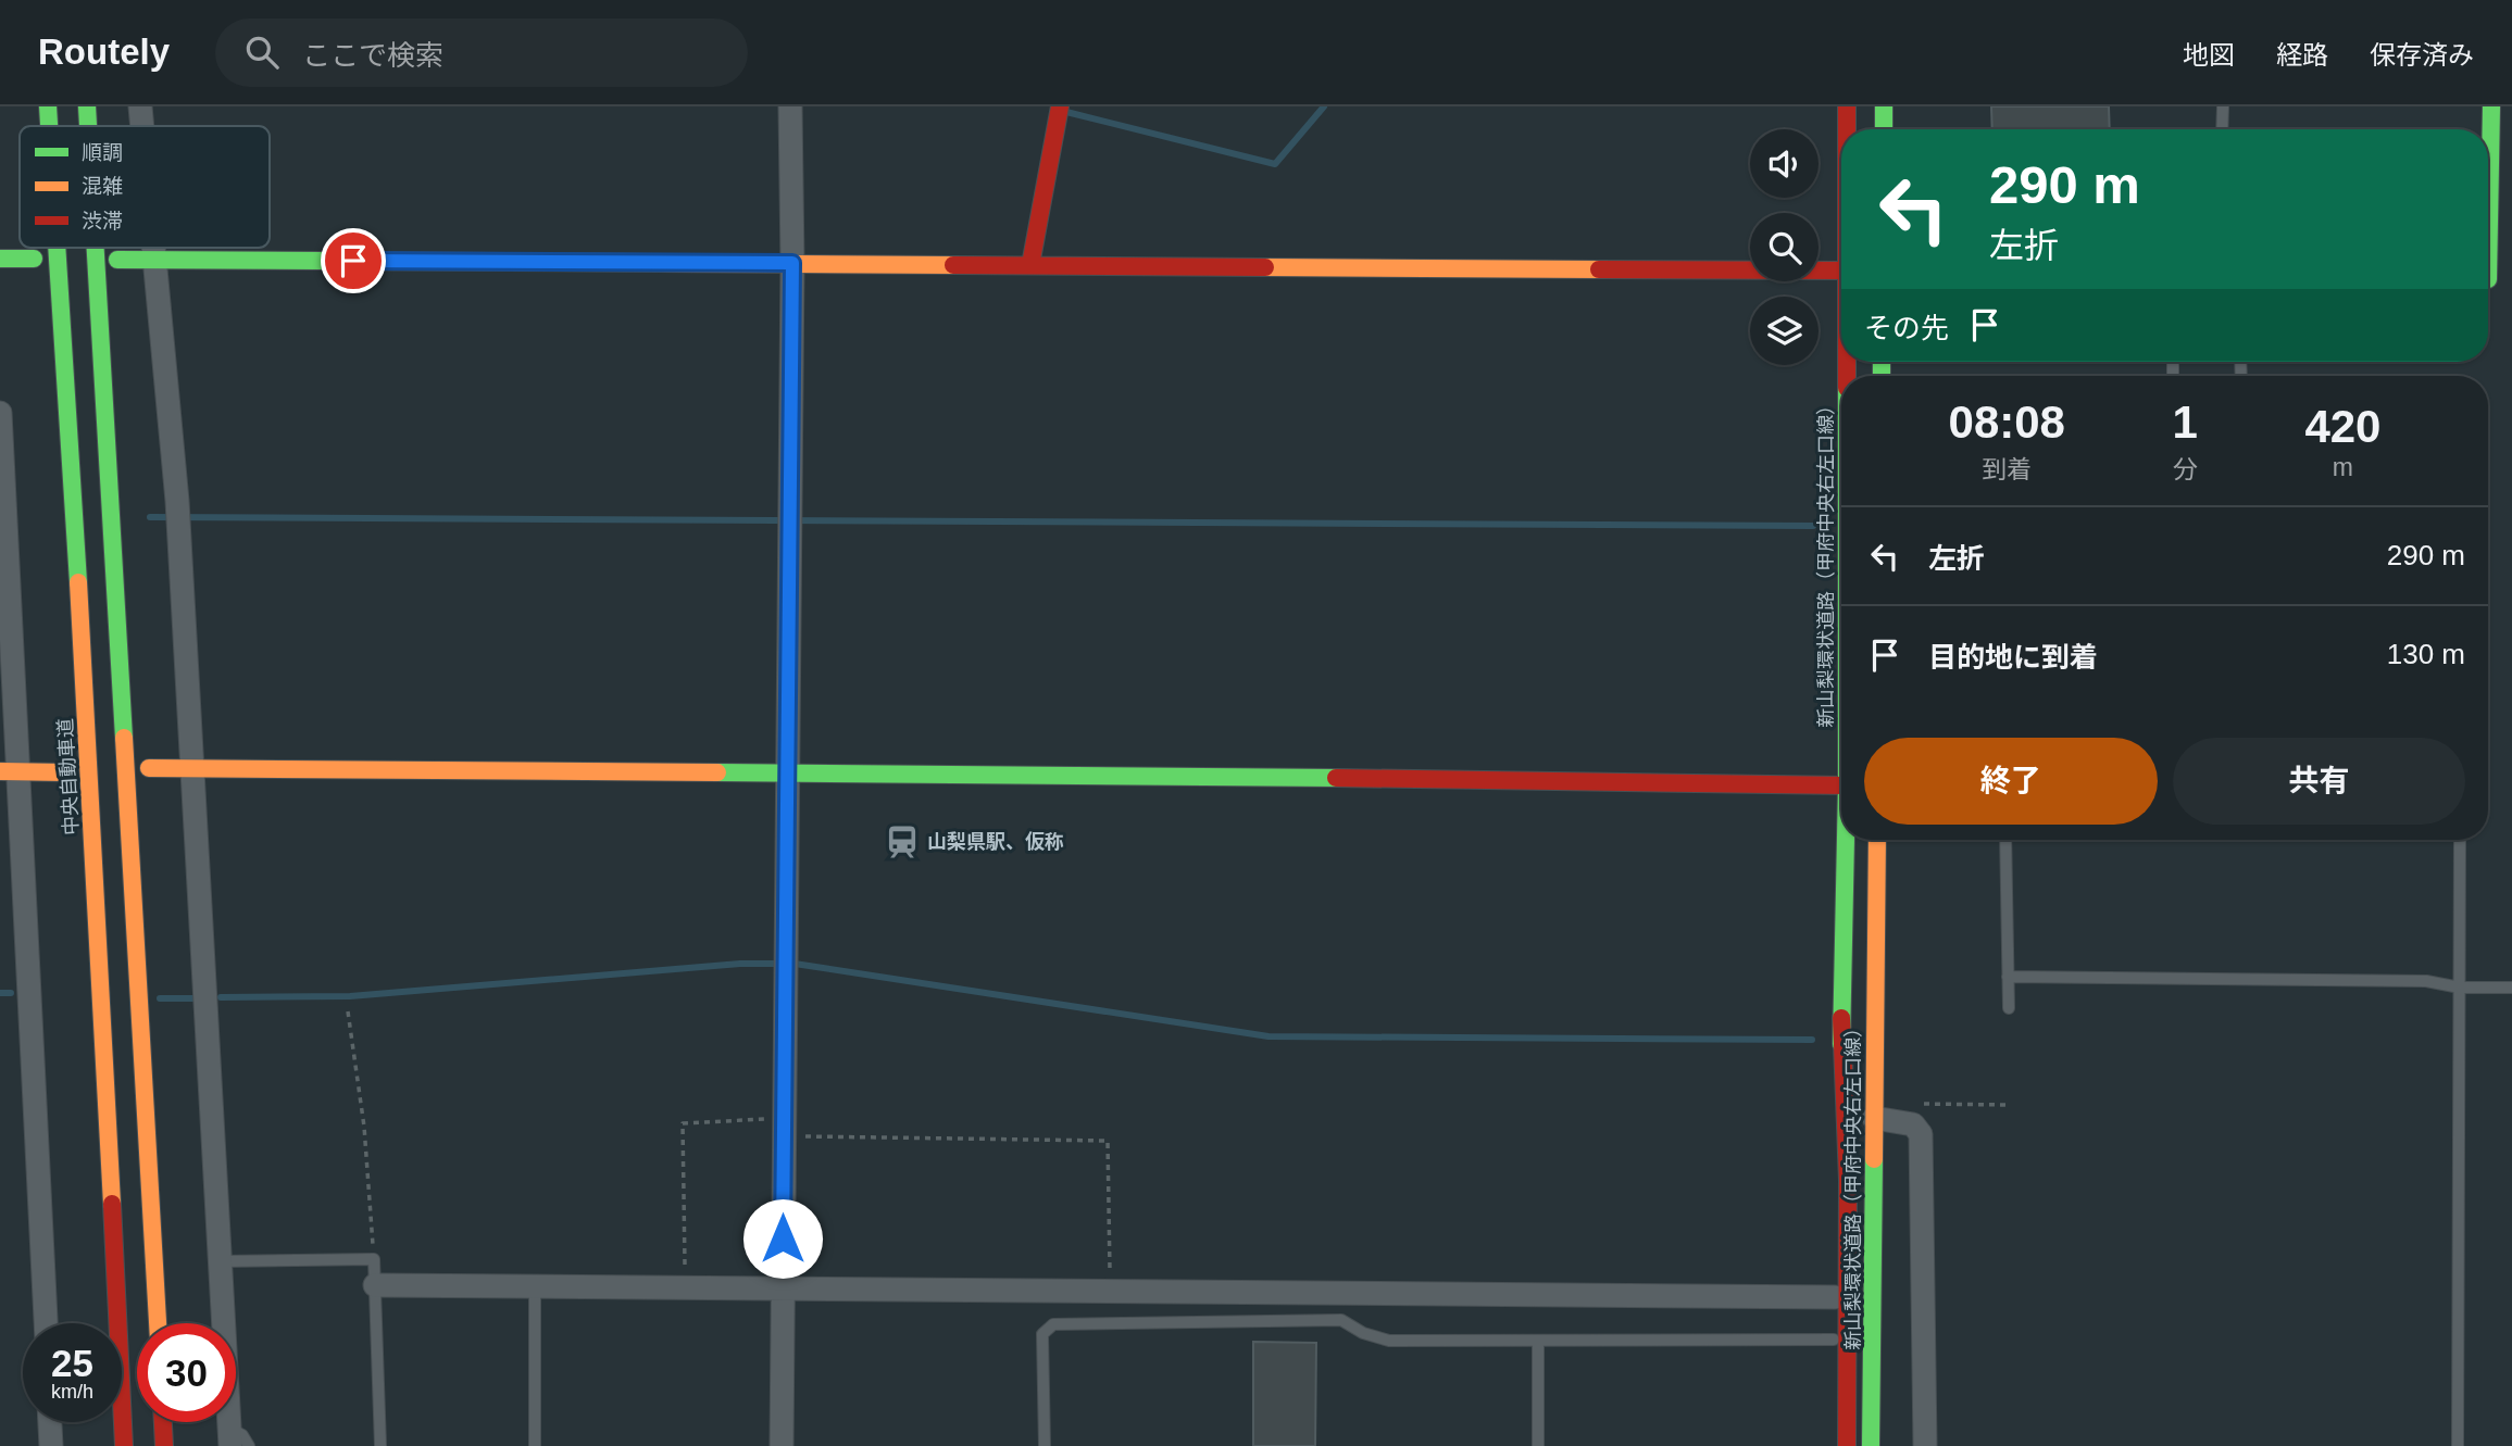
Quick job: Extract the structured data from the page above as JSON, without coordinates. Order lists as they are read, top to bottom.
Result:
{
  "streets": {
    "main road": ["新山梨環状道路（甲府中央右左口線）", "中央自動車道"]
  },
  "places": {
    "station": ["山梨県駅、仮称"]
  },
  "legend": ["順調", "混雑", "渋滞"],
  "page": {
    "header": "Routely",
    "search": "ここで検索",
    "nav": ["地図", "経路", "保存済み"],
    "turn": ["290 m", "左折"],
    "then": "その先",
    "eta": [
      "08:08",
      "到着",
      "1",
      "分",
      "420",
      "m"
    ],
    "list": [
      {
        "name": "左折",
        "value": "290 m"
      },
      {
        "name": "目的地に到着",
        "value": "130 m"
      }
    ],
    "buttons": ["終了", "共有"],
    "speed": "25 km/h",
    "limit": "30"
  }
}
